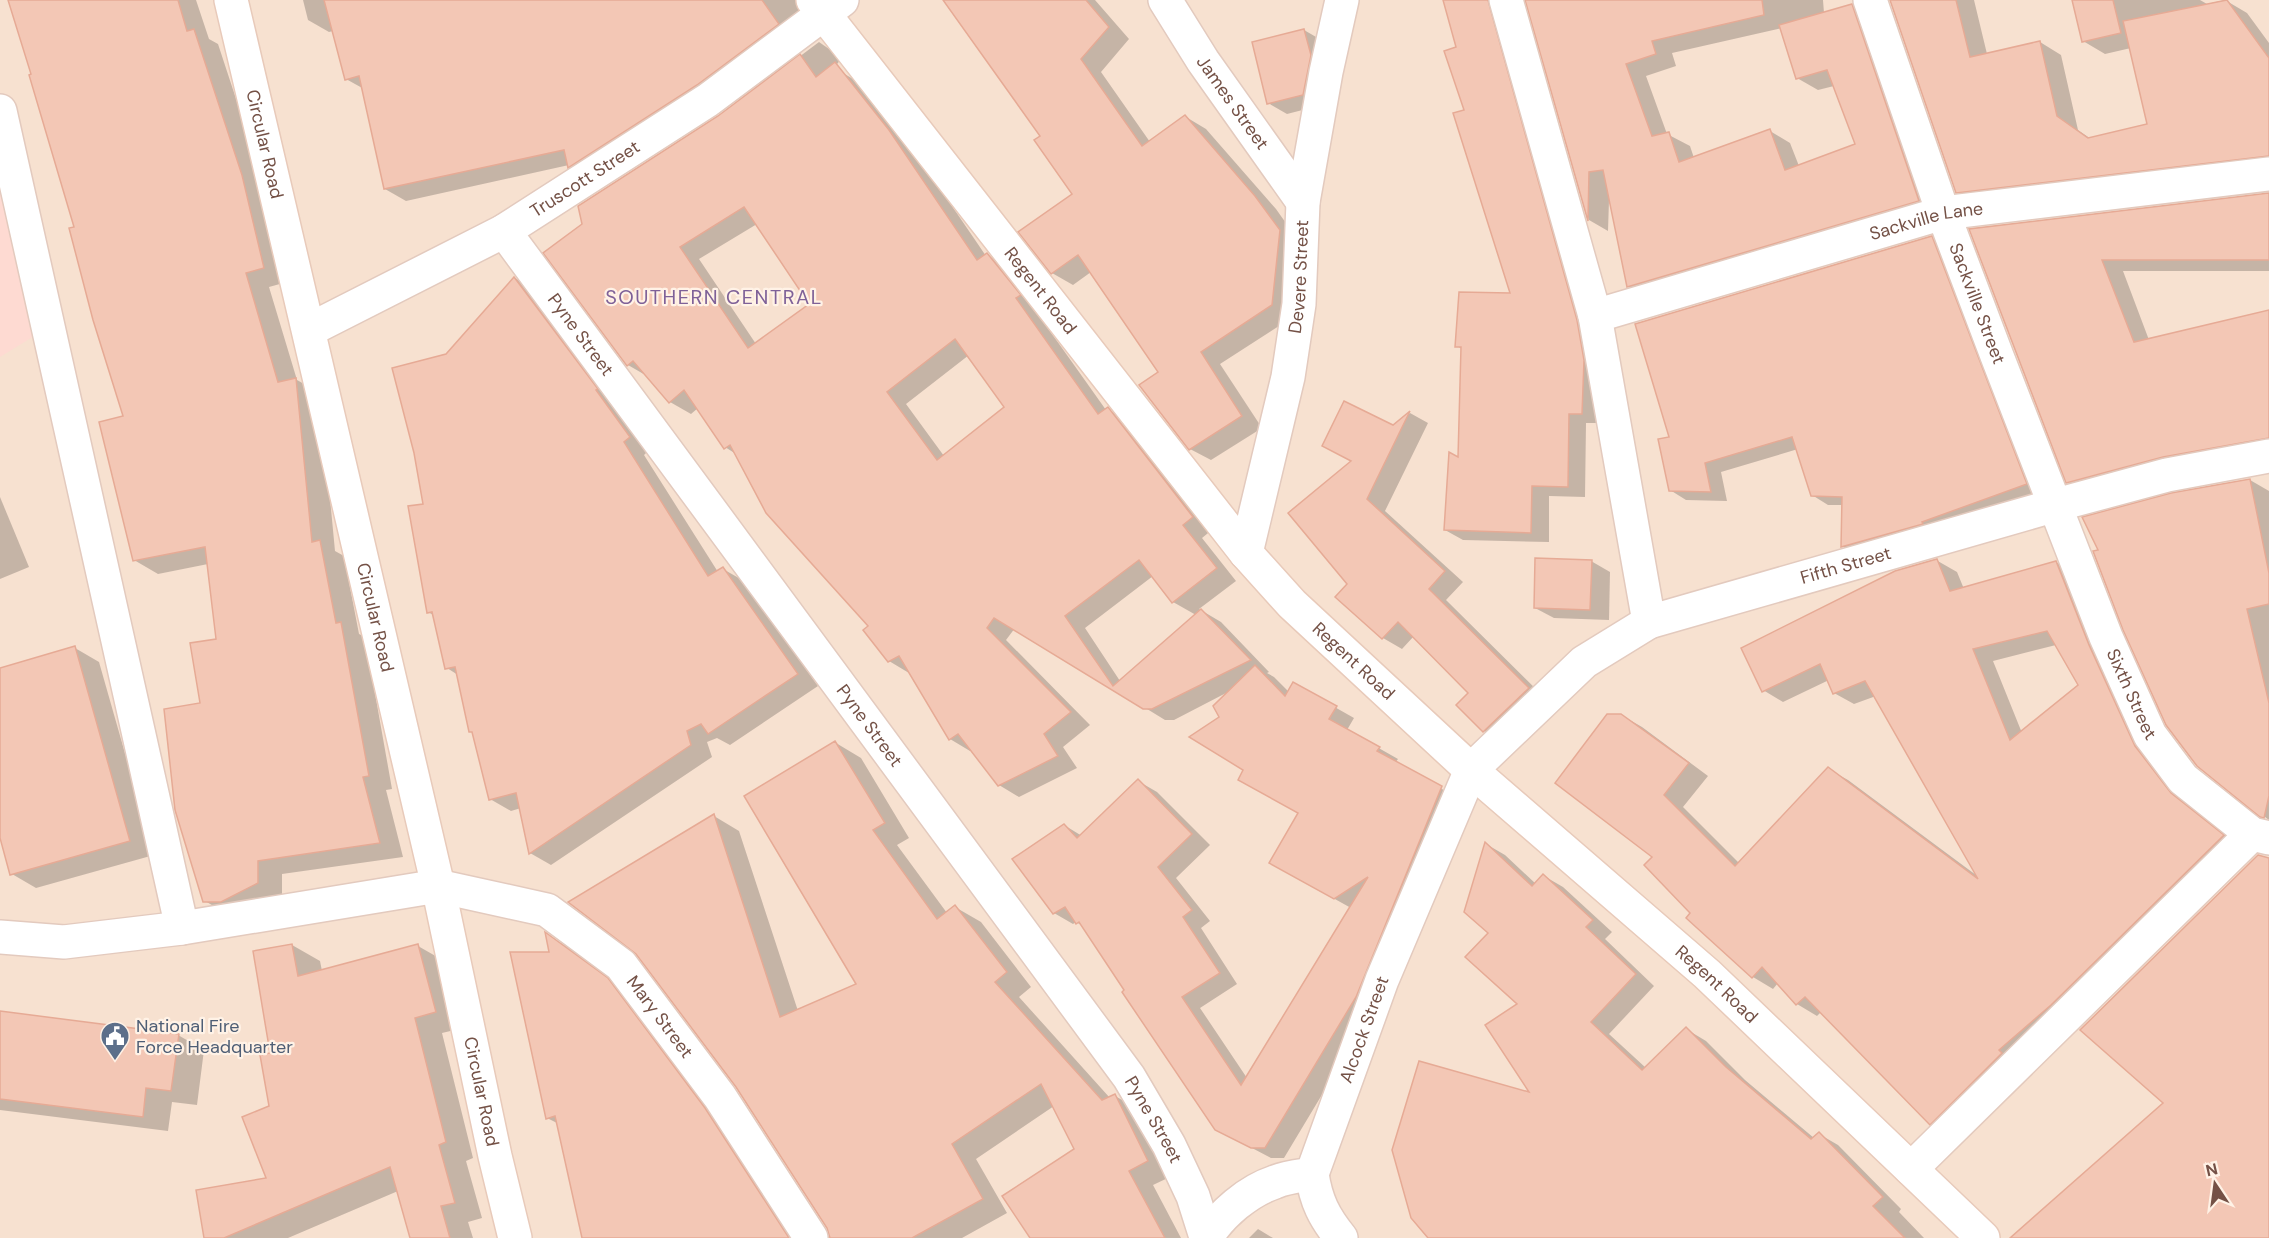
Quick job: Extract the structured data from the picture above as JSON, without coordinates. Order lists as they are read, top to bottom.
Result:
{
  "streets": {
    "street": [
      "James Street",
      "Circular Road",
      "Truscott Street",
      "Sackville Lane",
      "Devere Street",
      "Regent Road",
      "Sackville Street",
      "Pyne Street",
      "Fifth Street",
      "Sixth Street",
      "Mary Street",
      "Alcock Street"
    ]
  },
  "crossings": [
    ["James Street", "Devere Street"],
    ["Circular Road", "Truscott Street"],
    ["Circular Road", "Mary Street"],
    ["Truscott Street", "Regent Road"],
    ["Truscott Street", "Pyne Street"],
    ["Sackville Lane", "Sackville Street"],
    ["Devere Street", "Regent Road"],
    ["Regent Road", "Fifth Street"],
    ["Regent Road", "Alcock Street"],
    ["Sackville Street", "Fifth Street"],
    ["Sackville Street", "Sixth Street"],
    ["Fifth Street", "Sixth Street"],
    ["Fifth Street", "Alcock Street"]
  ],
  "districts": ["SOUTHERN CENTRAL"],
  "places": {
    "public building": ["National Fire Force Headquarter"]
  },
  "north": "top"
}
